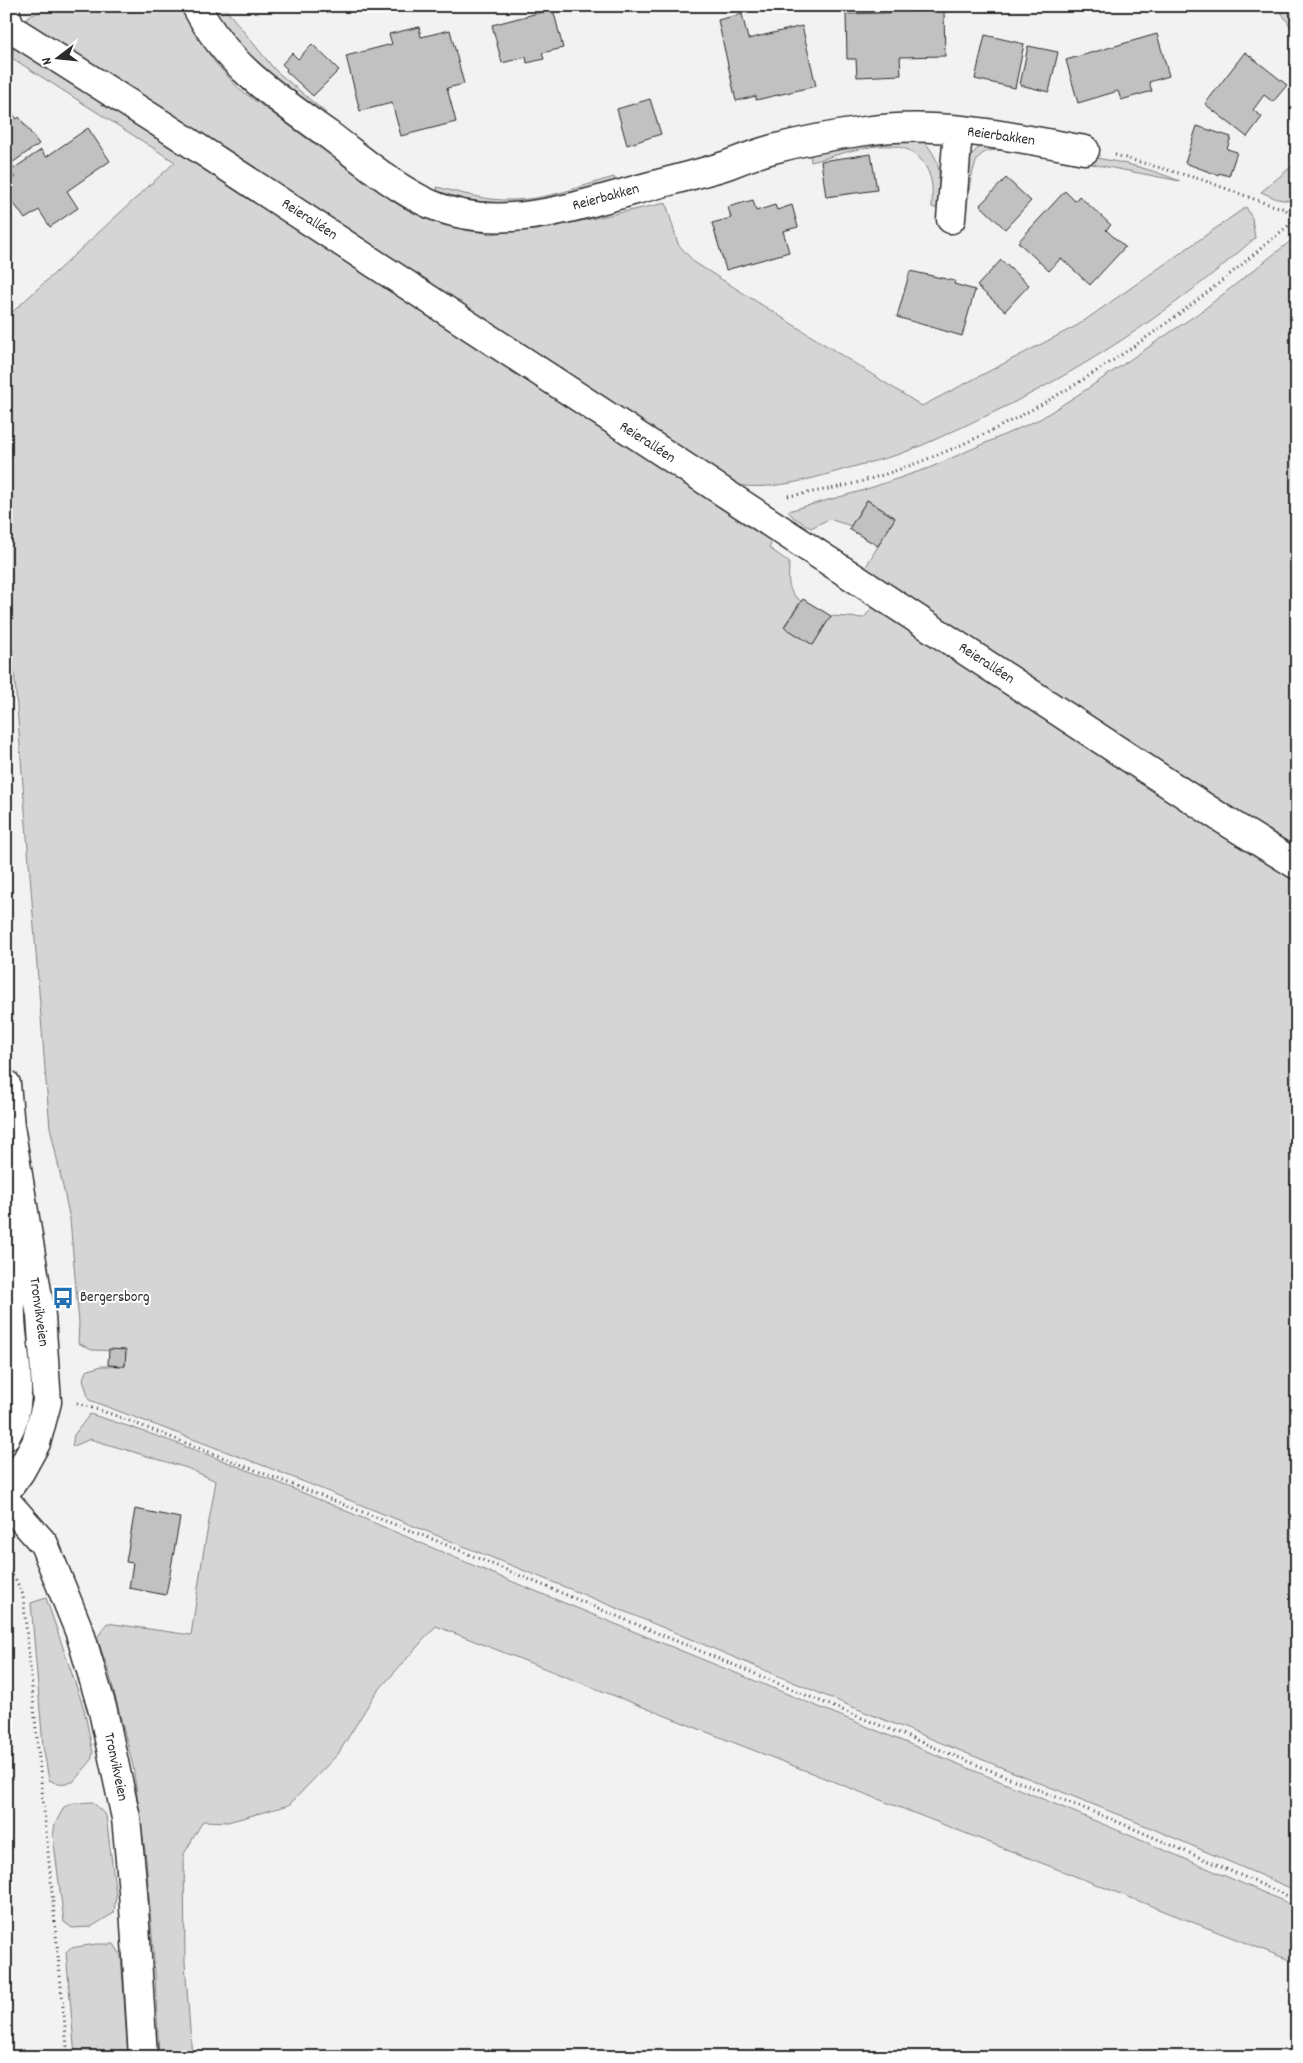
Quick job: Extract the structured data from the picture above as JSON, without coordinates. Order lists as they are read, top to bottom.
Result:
{
  "streets": {
    "street": ["Reierbakken", "Reieralléen", "Tronvikveien"]
  },
  "places": {
    "bus stop": ["Bergersborg"]
  },
  "north": "left"
}
